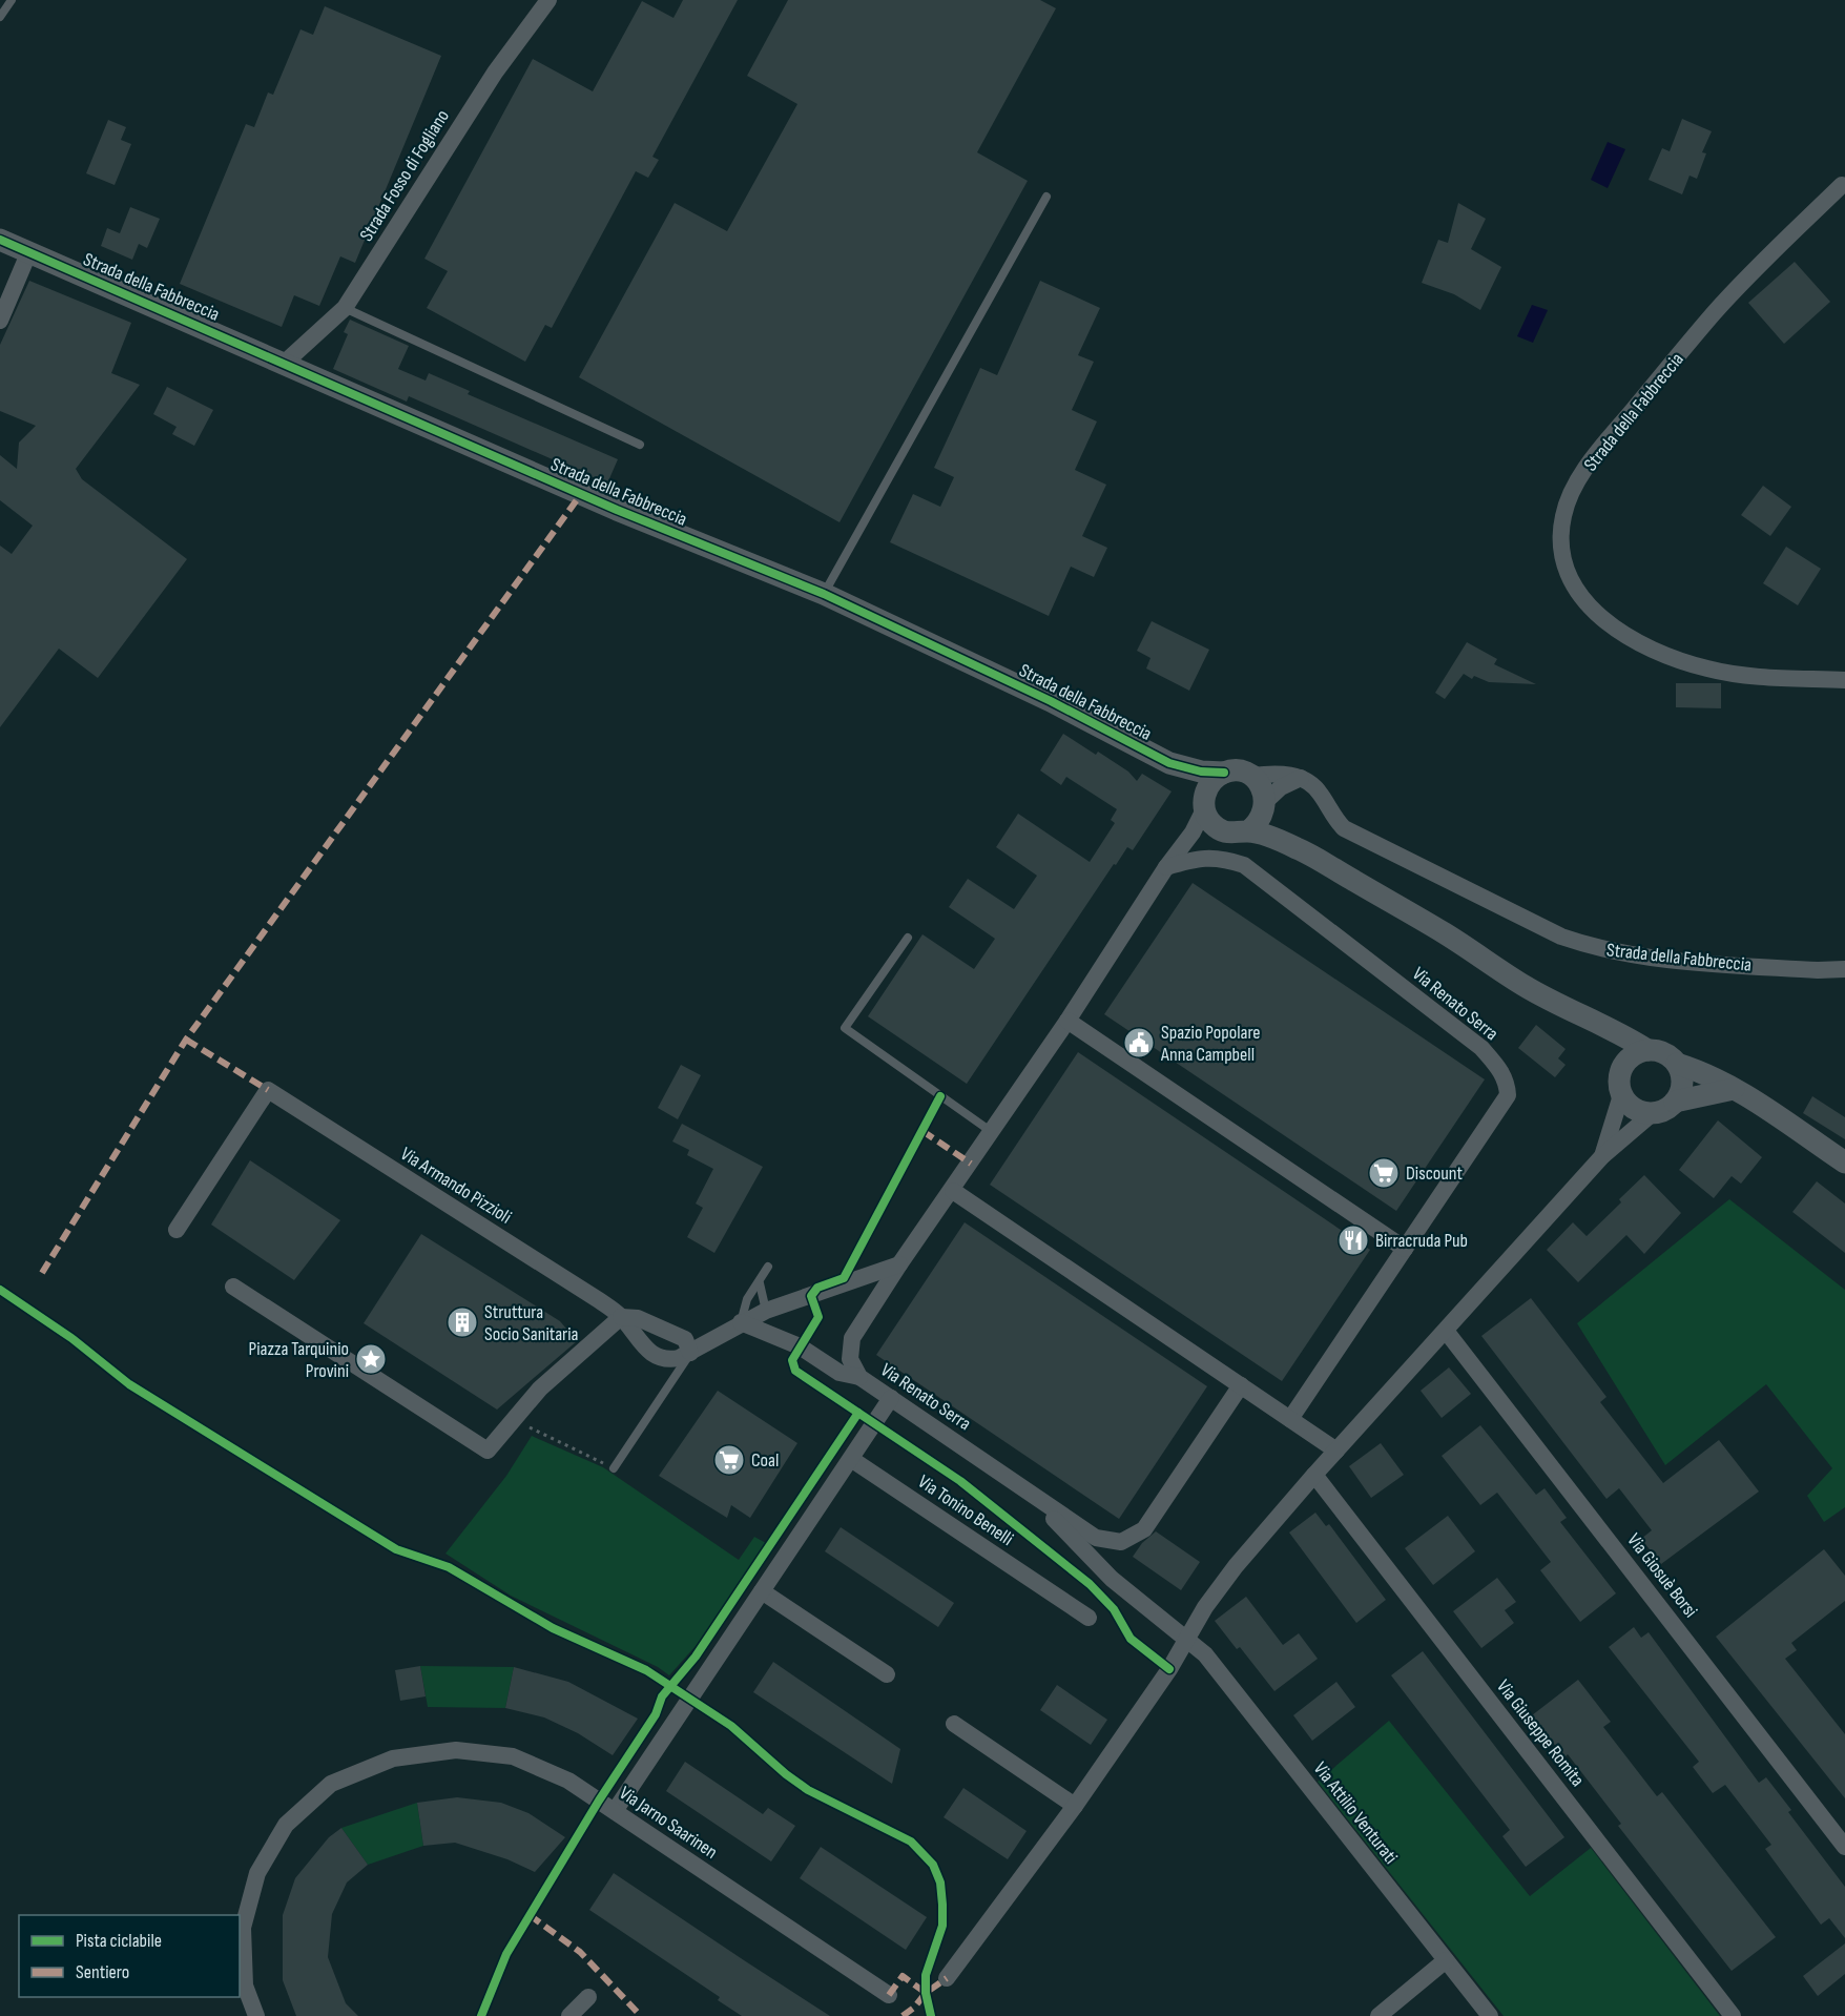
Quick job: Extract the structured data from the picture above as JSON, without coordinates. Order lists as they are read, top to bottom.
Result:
{
  "streets": {
    "street": [
      "Strada Fosso di Fogliano",
      "Strada della Fabbreccia",
      "Via Renato Serra",
      "Via Armando Pizzioli",
      "Via Tonino Benelli",
      "Via Giosuè Borsi",
      "Via Giuseppe Romita",
      "Via Attilio Venturati",
      "Via Jarno Saarinen"
    ]
  },
  "crossings": [
    ["Strada Fosso di Fogliano", "Strada della Fabbreccia"],
    ["Strada della Fabbreccia", "Via Renato Serra"],
    ["Via Renato Serra", "Via Armando Pizzioli"],
    ["Via Renato Serra", "Via Attilio Venturati"]
  ],
  "places": {
    "public building": ["Spazio Popolare Anna Campbell"],
    "supermarket": ["Discount", "Coal"],
    "restaurant": ["Birracruda Pub"],
    "building": ["Struttura Socio Sanitaria"],
    "place": ["Piazza Tarquinio Provini"]
  },
  "legend": ["Pista ciclabile", "Sentiero"]
}
